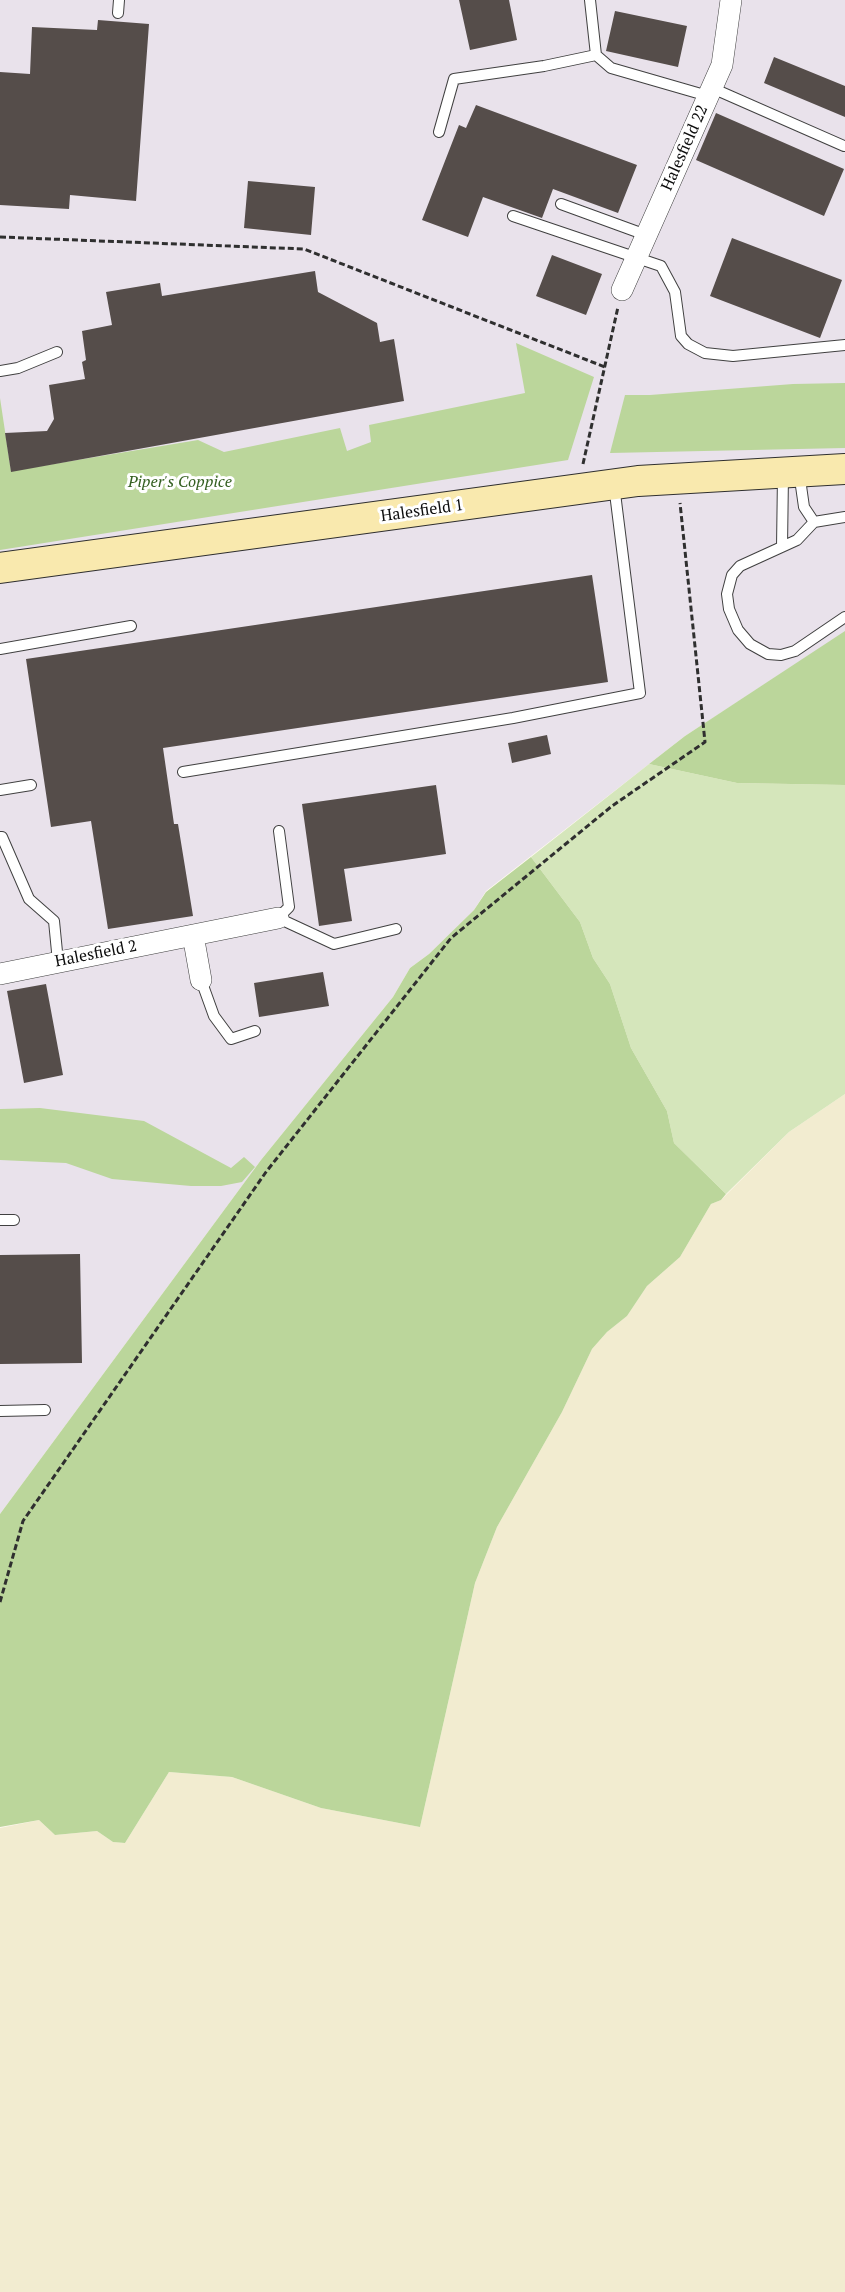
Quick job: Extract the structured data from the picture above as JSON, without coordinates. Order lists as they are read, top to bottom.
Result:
{
  "streets": {
    "street": ["Halesfield 22", "Halesfield 1", "Halesfield 2"]
  },
  "parks": ["Piper's Coppice"]
}
